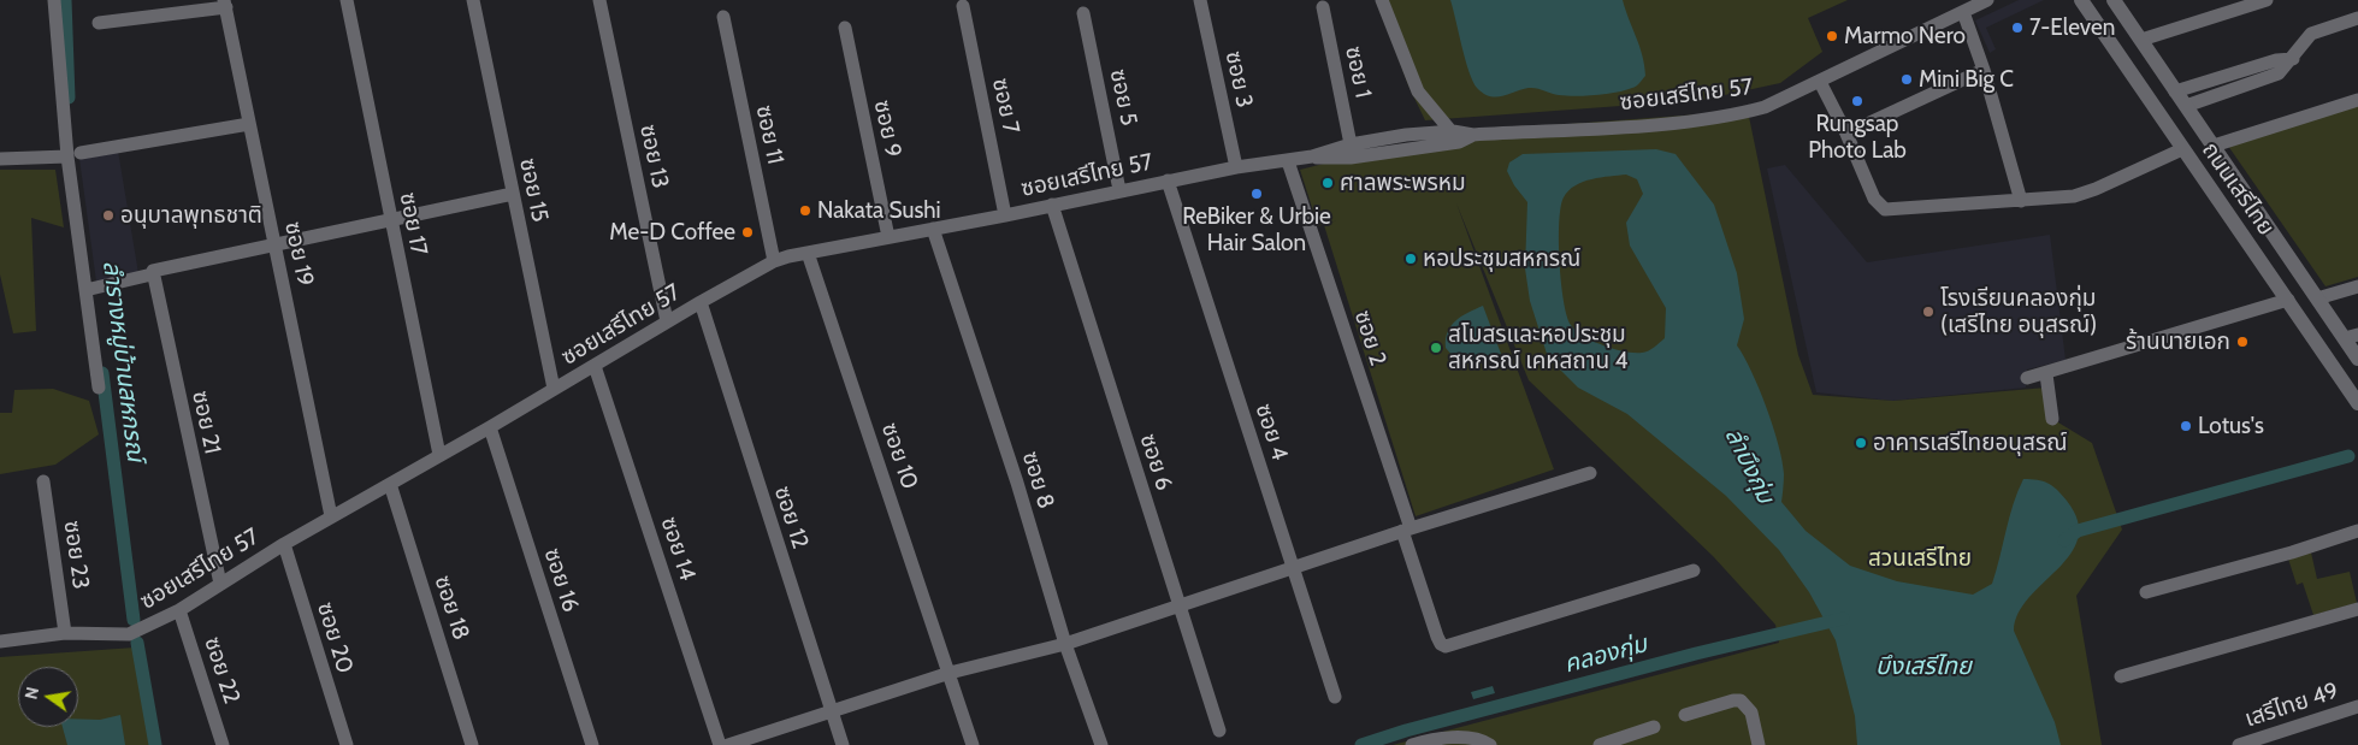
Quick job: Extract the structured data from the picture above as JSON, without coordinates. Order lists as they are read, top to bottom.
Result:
{
  "streets": {
    "main road": ["ถนนเสรีไทย"],
    "street": [
      "ซอย 1",
      "ซอย 3",
      "ซอยเสรีไทย 57",
      "ซอย 5",
      "ซอย 7",
      "ซอย 9",
      "ซอย 11",
      "ซอย 13",
      "ซอย 15",
      "ซอย 17",
      "ซอย 19",
      "ซอย 2",
      "ซอย 21",
      "ซอย 4",
      "ซอย 10",
      "ซอย 6",
      "ซอย 8",
      "ซอย 12",
      "ซอย 14",
      "ซอย 23",
      "ซอย 16",
      "ซอย 18",
      "ซอย 20",
      "ซอย 22",
      "เสรีไทย 49"
    ]
  },
  "crossings": [
    ["ซอย 1", "ซอยเสรีไทย 57"],
    ["ซอย 3", "ซอยเสรีไทย 57"],
    ["ซอยเสรีไทย 57", "ซอย 5"],
    ["ซอยเสรีไทย 57", "ซอย 7"],
    ["ซอยเสรีไทย 57", "ซอย 9"],
    ["ซอยเสรีไทย 57", "ซอย 11"],
    ["ซอยเสรีไทย 57", "ซอย 13"],
    ["ซอยเสรีไทย 57", "ซอย 15"],
    ["ซอยเสรีไทย 57", "ซอย 17"],
    ["ซอยเสรีไทย 57", "ซอย 19"],
    ["ซอยเสรีไทย 57", "ซอย 2"],
    ["ซอยเสรีไทย 57", "ซอย 21"],
    ["ซอยเสรีไทย 57", "ซอย 4"],
    ["ซอยเสรีไทย 57", "ซอย 10"],
    ["ซอยเสรีไทย 57", "ซอย 6"],
    ["ซอยเสรีไทย 57", "ซอย 8"],
    ["ซอยเสรีไทย 57", "ซอย 12"],
    ["ซอยเสรีไทย 57", "ซอย 14"],
    ["ซอยเสรีไทย 57", "ซอย 23"],
    ["ซอยเสรีไทย 57", "ซอย 16"],
    ["ซอยเสรีไทย 57", "ซอย 18"],
    ["ซอยเสรีไทย 57", "ซอย 20"],
    ["ซอยเสรีไทย 57", "ซอย 22"]
  ],
  "water": [
    "ลำรางหมู่บ้านสหกรณ์",
    "ลำบึงกุ่ม",
    "คลองกุ่ม",
    "บึงเสรีไทย"
  ],
  "parks": ["สวนเสรีไทย"],
  "places": [
    "7-Eleven",
    "Marmo Nero",
    "Mini Big C",
    "Rungsap Photo Lab",
    "ศาลพระพรหม",
    "ReBiker & Urbie Hair Salon",
    "Nakata Sushi",
    "อนุบาลพุทธชาติ",
    "Me-D Coffee",
    "หอประชุมสหกรณ์",
    "โรงเรียนคลองกุ่ม (เสรีไทย อนุสรณ์)",
    "ร้านนายเอก",
    "สโมสรและหอประชุม สหกรณ์ เคหสถาน 4",
    "Lotus's",
    "อาคารเสรีไทยอนุสรณ์"
  ],
  "north": "left"
}
